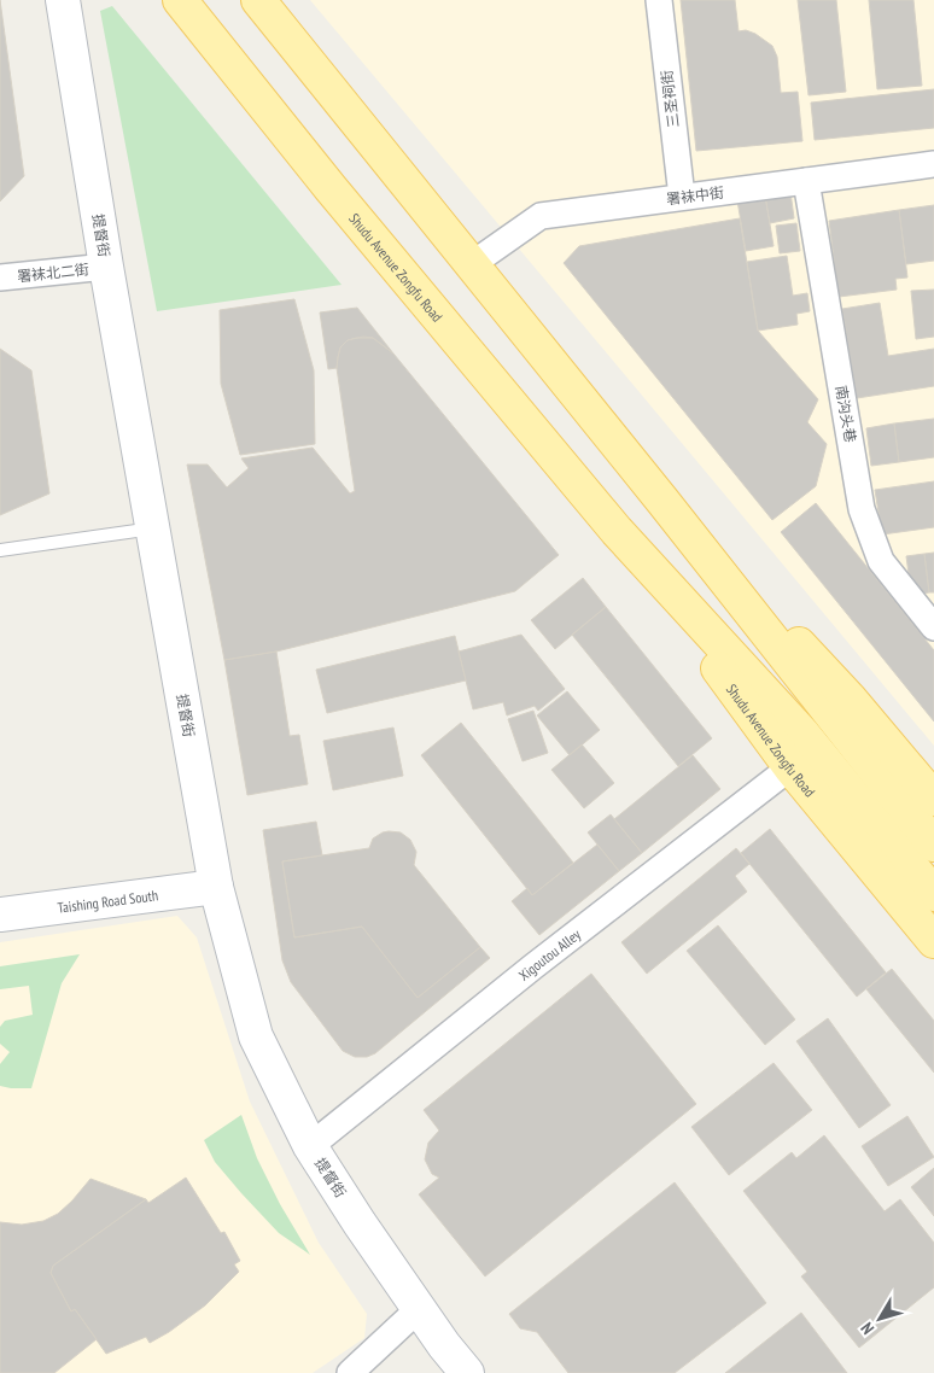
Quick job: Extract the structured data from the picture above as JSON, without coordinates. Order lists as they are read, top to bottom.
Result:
{
  "streets": {
    "main road": ["提督街", "Shudu Avenue Zongfu Road", "Taishing Road South"],
    "street": [
      "三圣祠街",
      "署袜中街",
      "署袜北二街",
      "南沟头巷",
      "Xigoutou Alley"
    ]
  },
  "crossings": [
    ["三圣祠街", "署袜中街"],
    ["署袜中街", "南沟头巷"],
    ["提督街", "署袜北二街"],
    ["提督街", "Taishing Road South"],
    ["提督街", "Xigoutou Alley"],
    ["Shudu Avenue Zongfu Road", "Xigoutou Alley"]
  ],
  "north": "bottom left"
}
